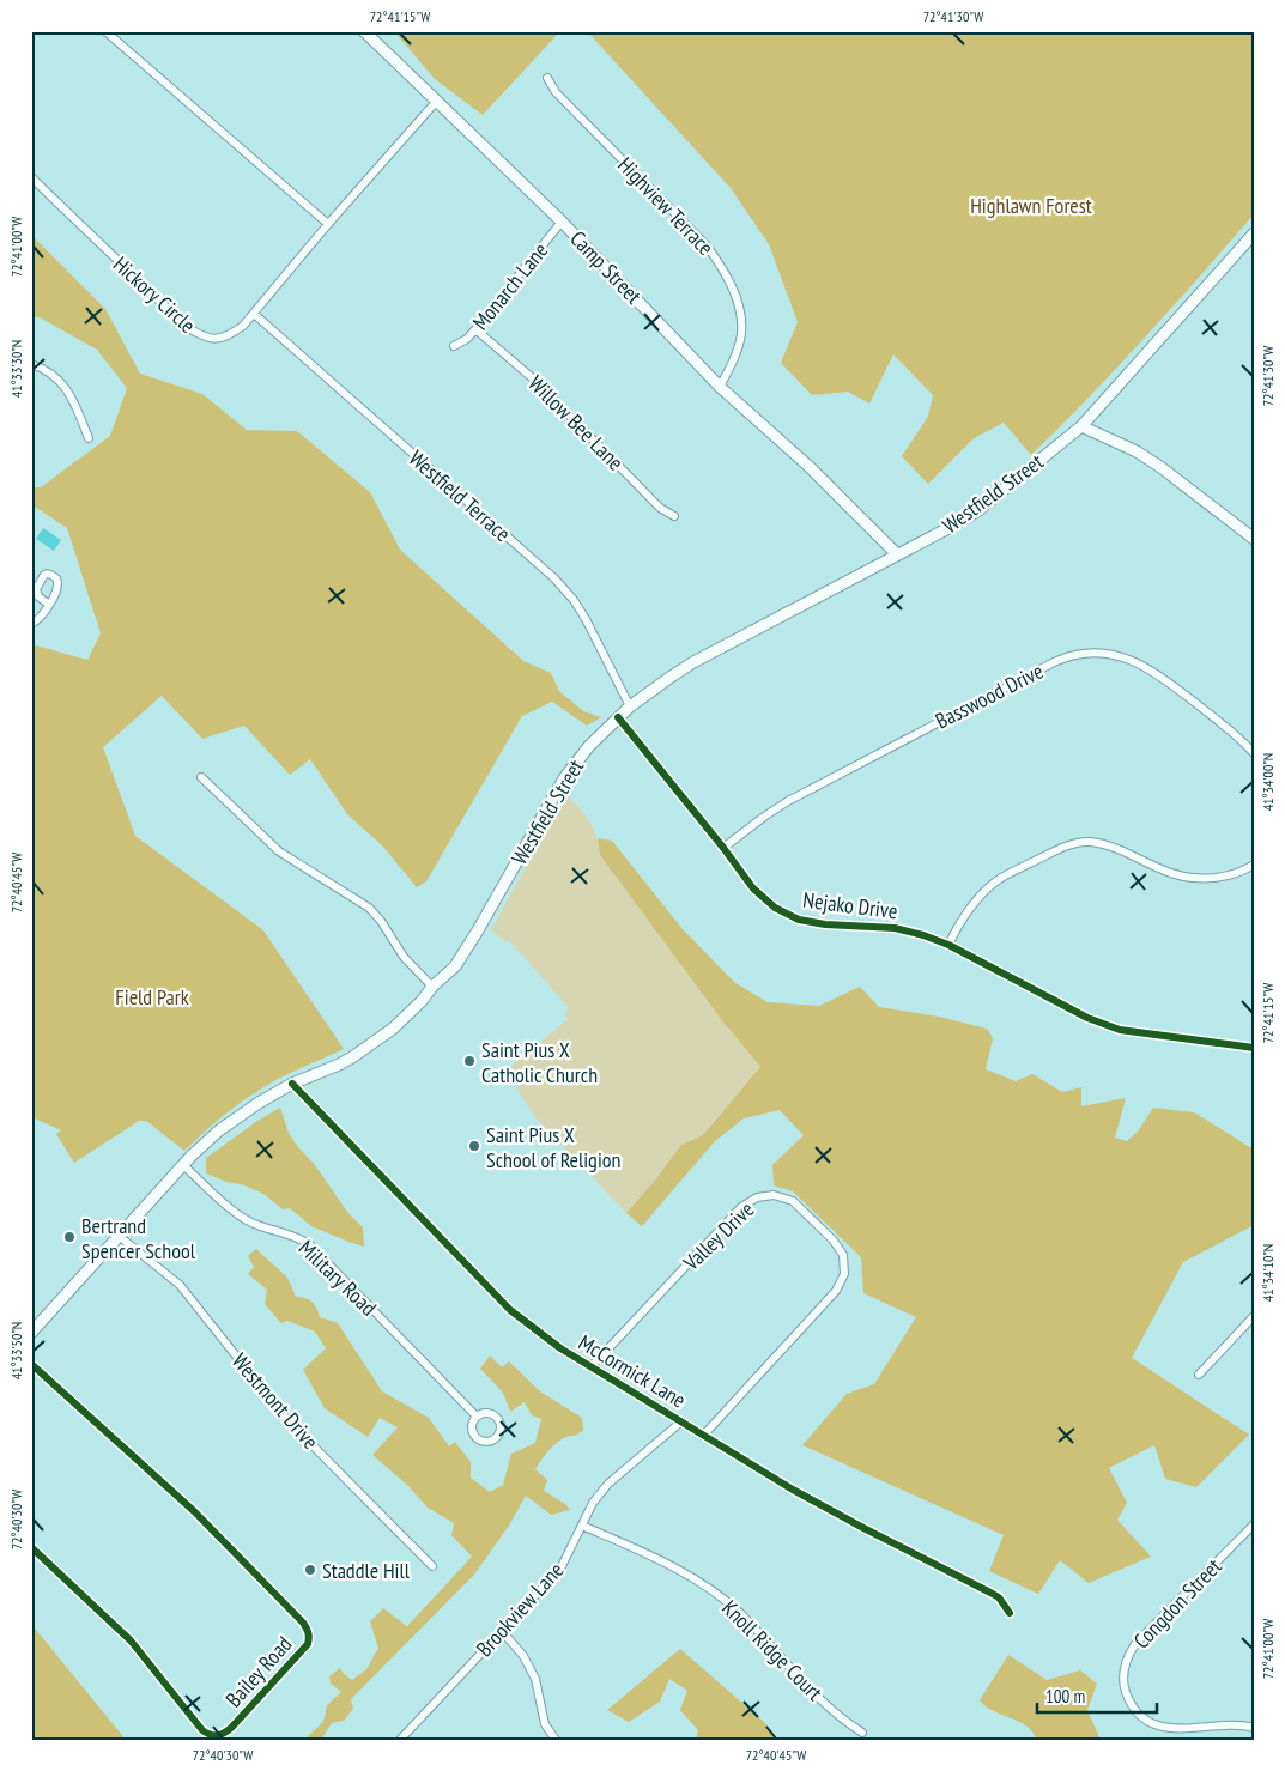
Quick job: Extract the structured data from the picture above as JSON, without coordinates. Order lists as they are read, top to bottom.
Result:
{
  "streets": {
    "main road": ["Camp Street", "Westfield Street"],
    "street": [
      "Highview Terrace",
      "Monarch Lane",
      "Hickory Circle",
      "Willow Bee Lane",
      "Westfield Terrace",
      "Basswood Drive",
      "Nejako Drive",
      "Valley Drive",
      "Military Road",
      "McCormick Lane",
      "Westmont Drive",
      "Congdon Street",
      "Brookview Lane",
      "Knoll Ridge Court",
      "Bailey Road"
    ]
  },
  "crossings": [
    ["Highview Terrace", "Camp Street"],
    ["Camp Street", "Monarch Lane"],
    ["Camp Street", "Hickory Circle"],
    ["Camp Street", "Westfield Street"],
    ["Monarch Lane", "Willow Bee Lane"],
    ["Hickory Circle", "Westfield Terrace"],
    ["Westfield Street", "Westfield Terrace"],
    ["Westfield Street", "Nejako Drive"],
    ["Westfield Street", "Military Road"],
    ["Westfield Street", "McCormick Lane"],
    ["Westfield Street", "Westmont Drive"],
    ["Basswood Drive", "Nejako Drive"],
    ["Valley Drive", "McCormick Lane"],
    ["McCormick Lane", "Brookview Lane"],
    ["Brookview Lane", "Knoll Ridge Court"]
  ],
  "parks": ["Highlawn Forest", "Field Park"],
  "places": [
    "Saint Pius X Catholic Church",
    "Saint Pius X School of Religion",
    "Bertrand Spencer School",
    "Staddle Hill"
  ],
  "scale_bar": "100 m",
  "coordinates": [
    "72°41'15\"W",
    "72°41'30\"W",
    "72°41'00\"W",
    "41°33'30\"N",
    "41°34'00\"N",
    "72°40'45\"W",
    "41°34'10\"N",
    "41°33'50\"N",
    "72°40'30\"W"
  ]
}
